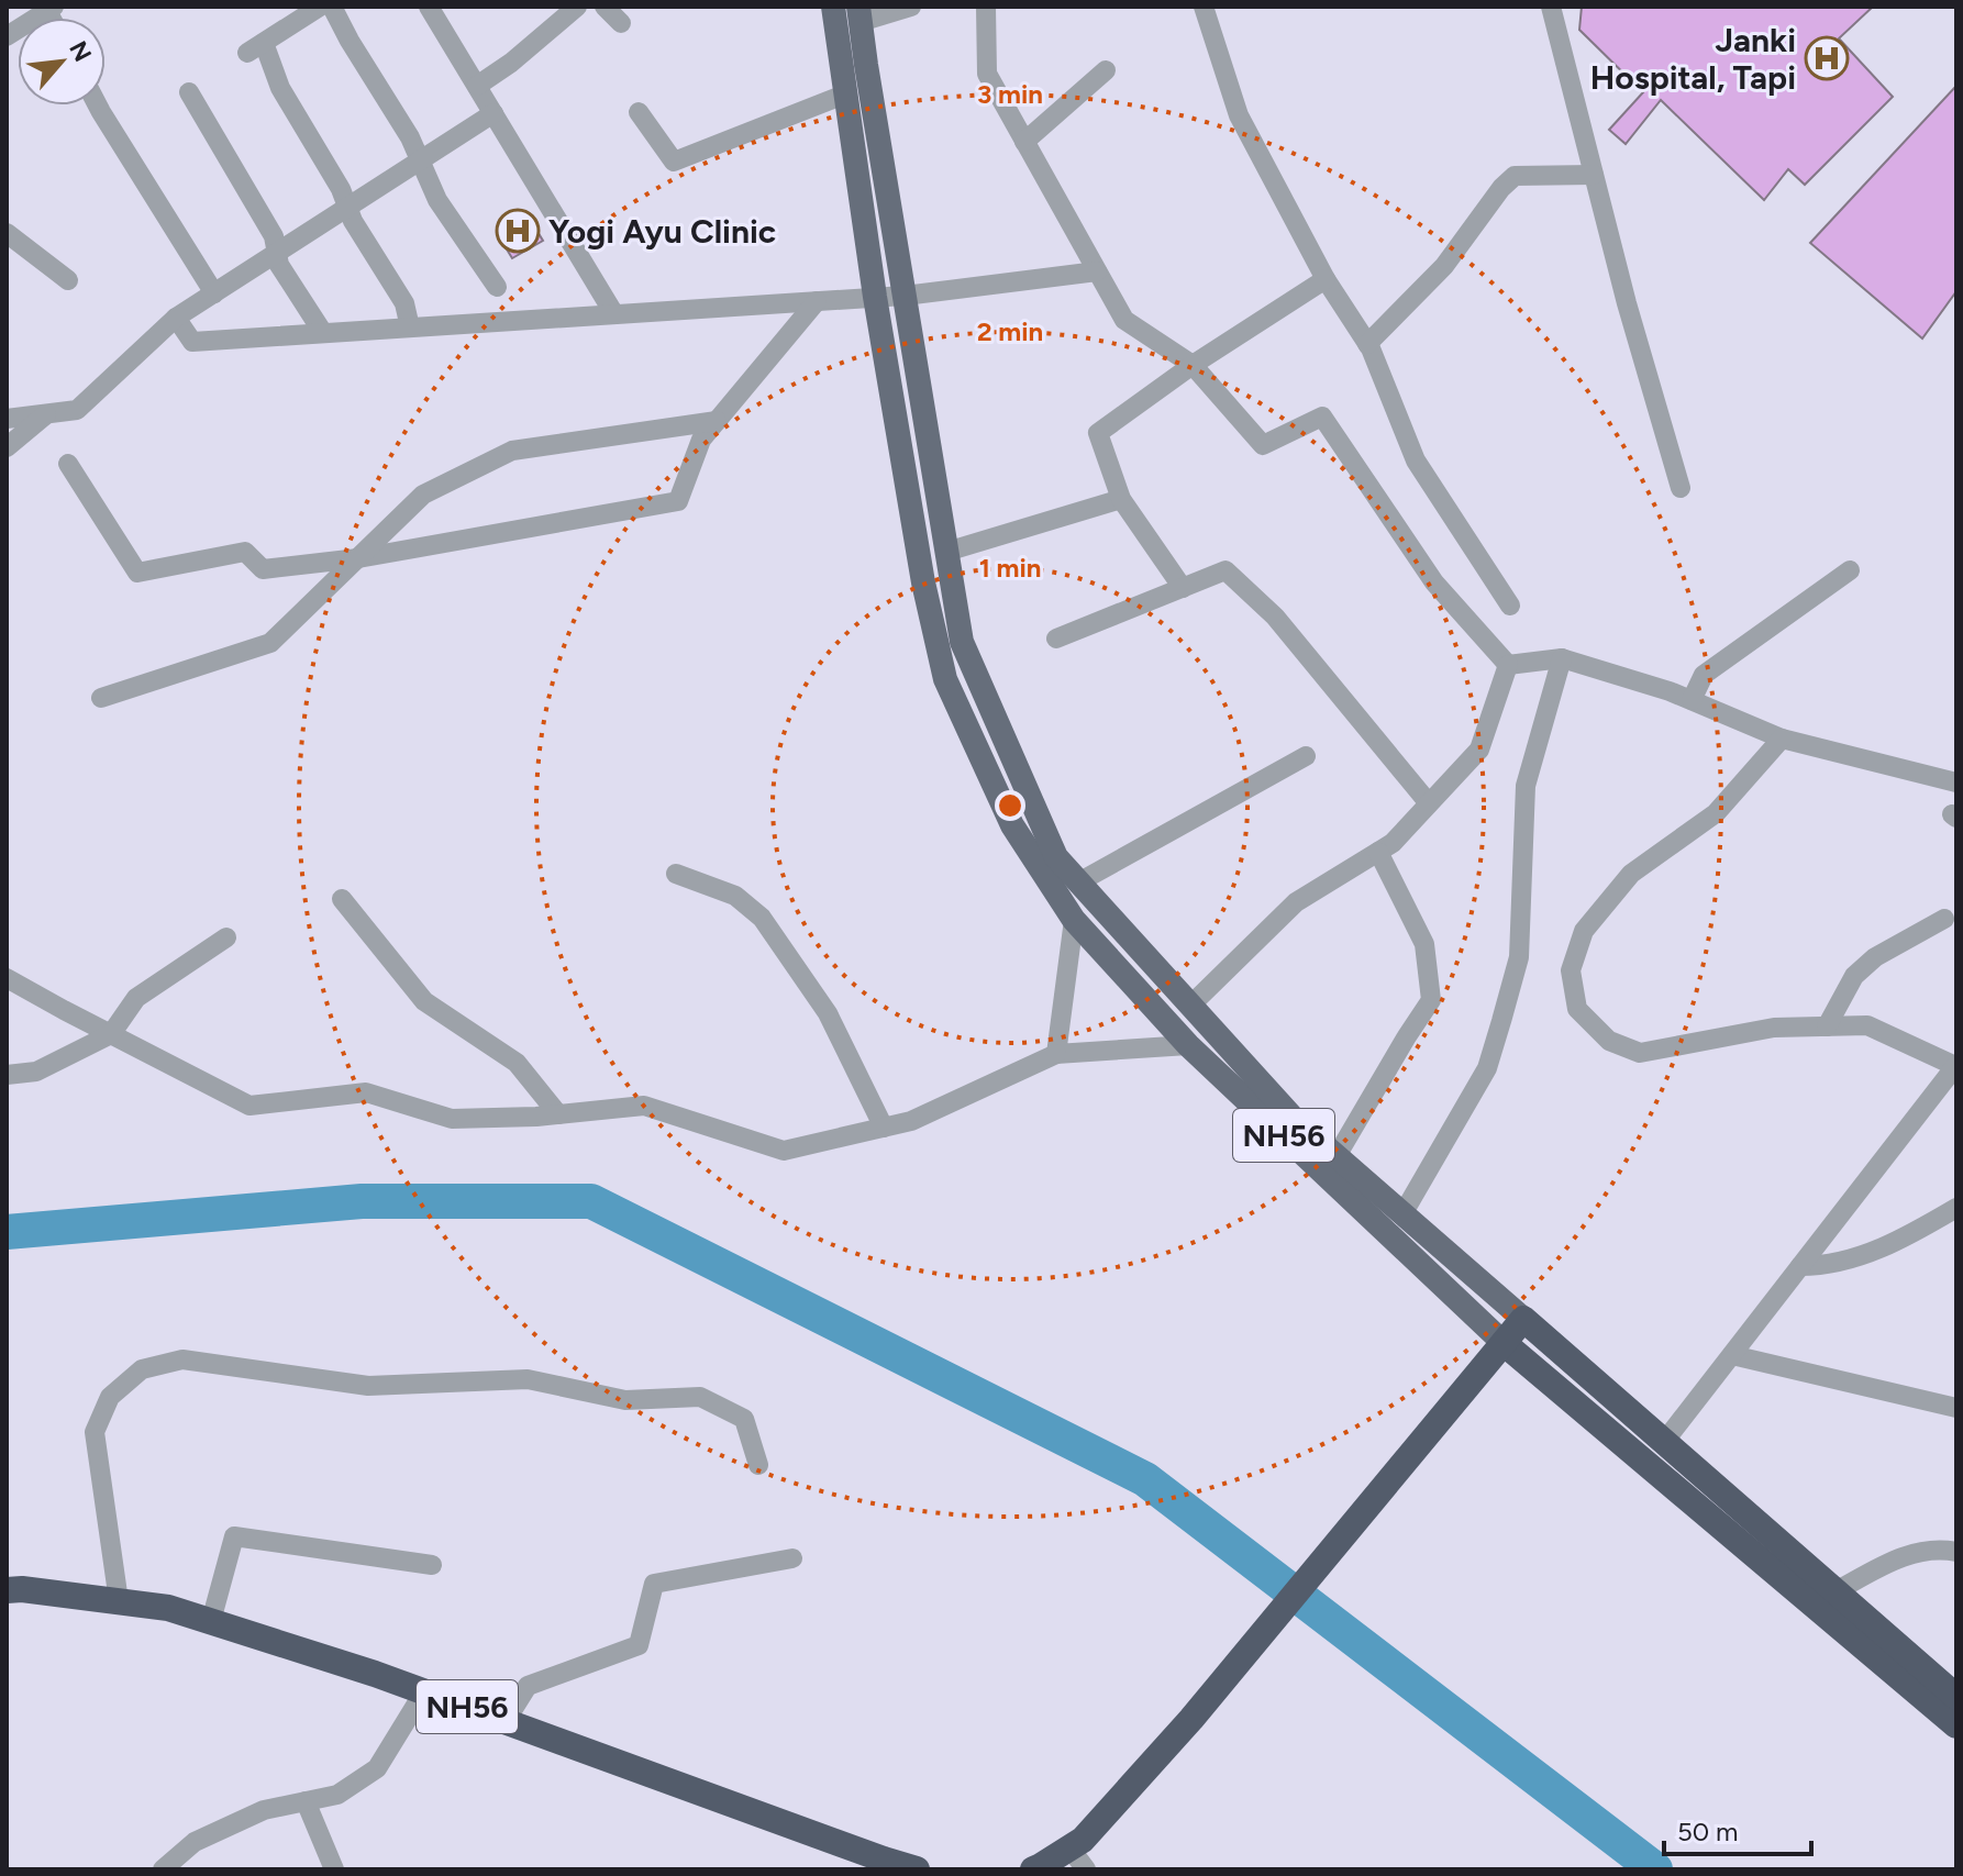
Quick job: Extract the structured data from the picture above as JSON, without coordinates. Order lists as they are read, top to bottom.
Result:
{
  "streets": {
    "highway": ["NH56"]
  },
  "places": {
    "hospital": ["Janki Hospital, Tapi", "Yogi Ayu Clinic"]
  },
  "scale_bar": "50 m",
  "north": "top right",
  "rings": ["3 min", "2 min", "1 min"]
}
